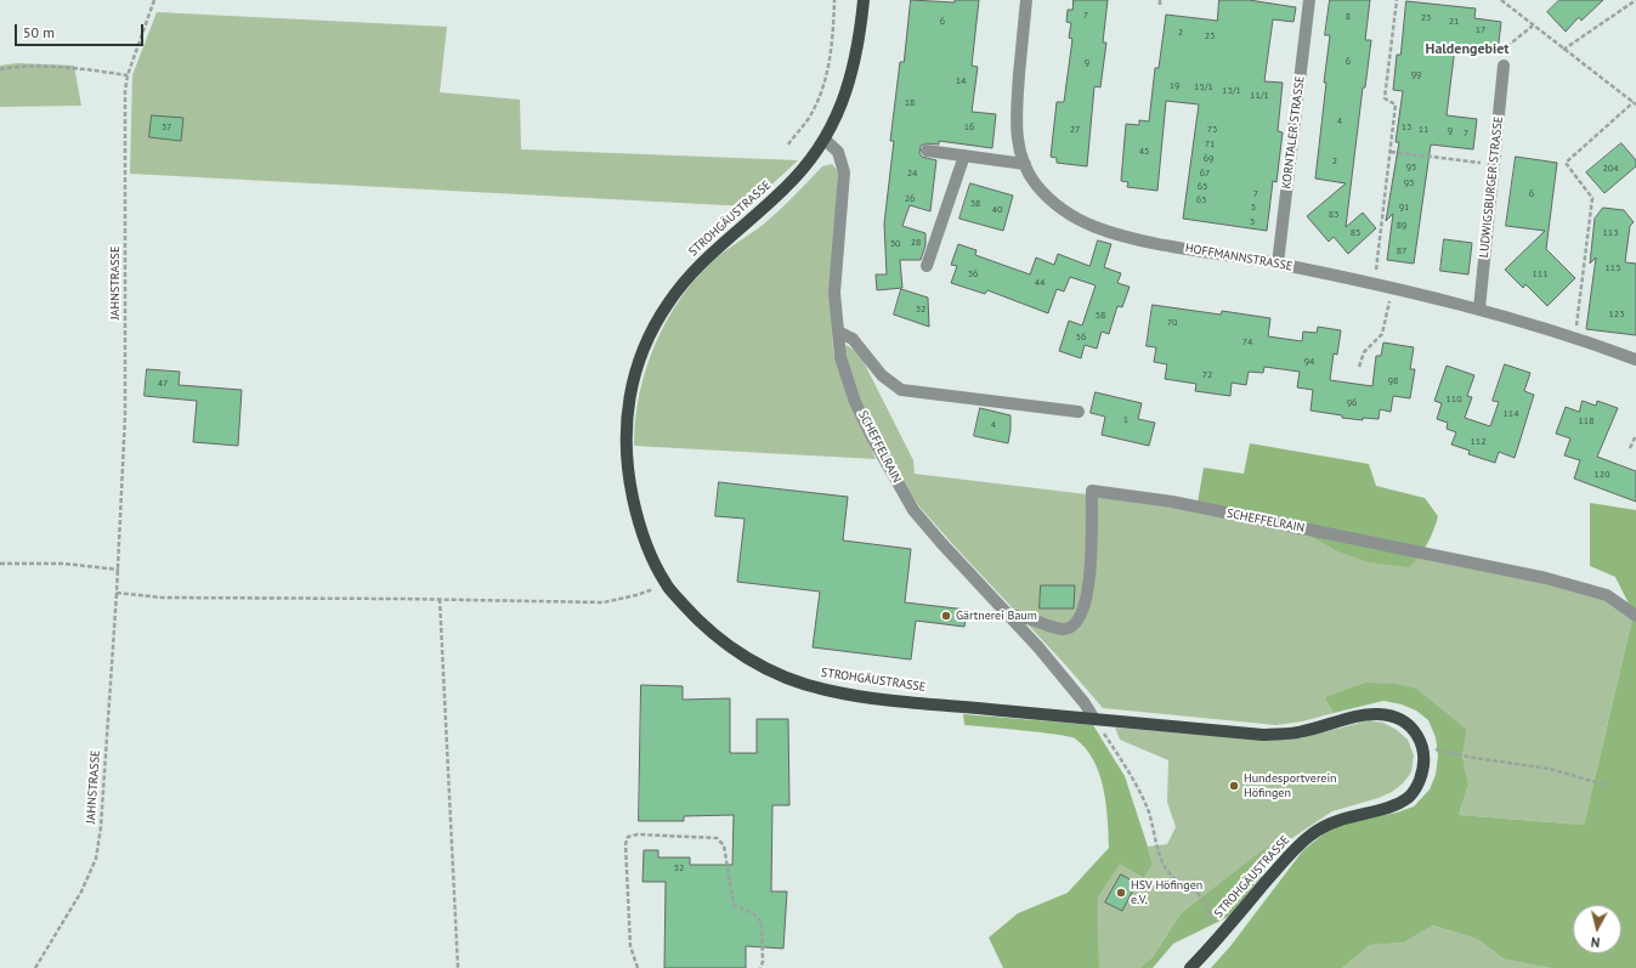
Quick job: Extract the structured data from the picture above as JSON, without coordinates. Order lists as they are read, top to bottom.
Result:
{
  "streets": {
    "main road": ["STROHGÄUSTRASSE"],
    "street": [
      "KORNTALER STRASSE",
      "LUDWIGSBURGER STRASSE",
      "HOFFMANNSTRASSE",
      "SCHEFFELRAIN"
    ],
    "path": ["JAHNSTRASSE"]
  },
  "crossings": [
    ["KORNTALER STRASSE", "HOFFMANNSTRASSE"],
    ["LUDWIGSBURGER STRASSE", "HOFFMANNSTRASSE"],
    ["STROHGÄUSTRASSE", "SCHEFFELRAIN"]
  ],
  "districts": ["Haldengebiet"],
  "places": ["Gärtnerei Baum", "Hundesportverein Höfingen", "HSV Höfingen e.V."],
  "house_numbers": [
    "7",
    "8",
    "23",
    "6",
    "21",
    "17",
    "2",
    "23",
    "6",
    "9",
    "99",
    "14",
    "19",
    "15/1",
    "13/1",
    "11/1",
    "18",
    "4",
    "37",
    "16",
    "13",
    "27",
    "73",
    "11",
    "9",
    "7",
    "71",
    "45",
    "69",
    "2",
    "95",
    "204",
    "24",
    "67",
    "93",
    "65",
    "7",
    "6",
    "26",
    "63",
    "38",
    "5",
    "91",
    "40",
    "83",
    "3",
    "89",
    "85",
    "113",
    "28",
    "30",
    "87",
    "115",
    "36",
    "111",
    "44",
    "32",
    "123",
    "58",
    "70",
    "56",
    "74",
    "94",
    "72",
    "98",
    "47",
    "110",
    "96",
    "114",
    "1",
    "118",
    "4",
    "112",
    "120",
    "52"
  ],
  "scale_bar": "50 m",
  "north": "bottom"
}
